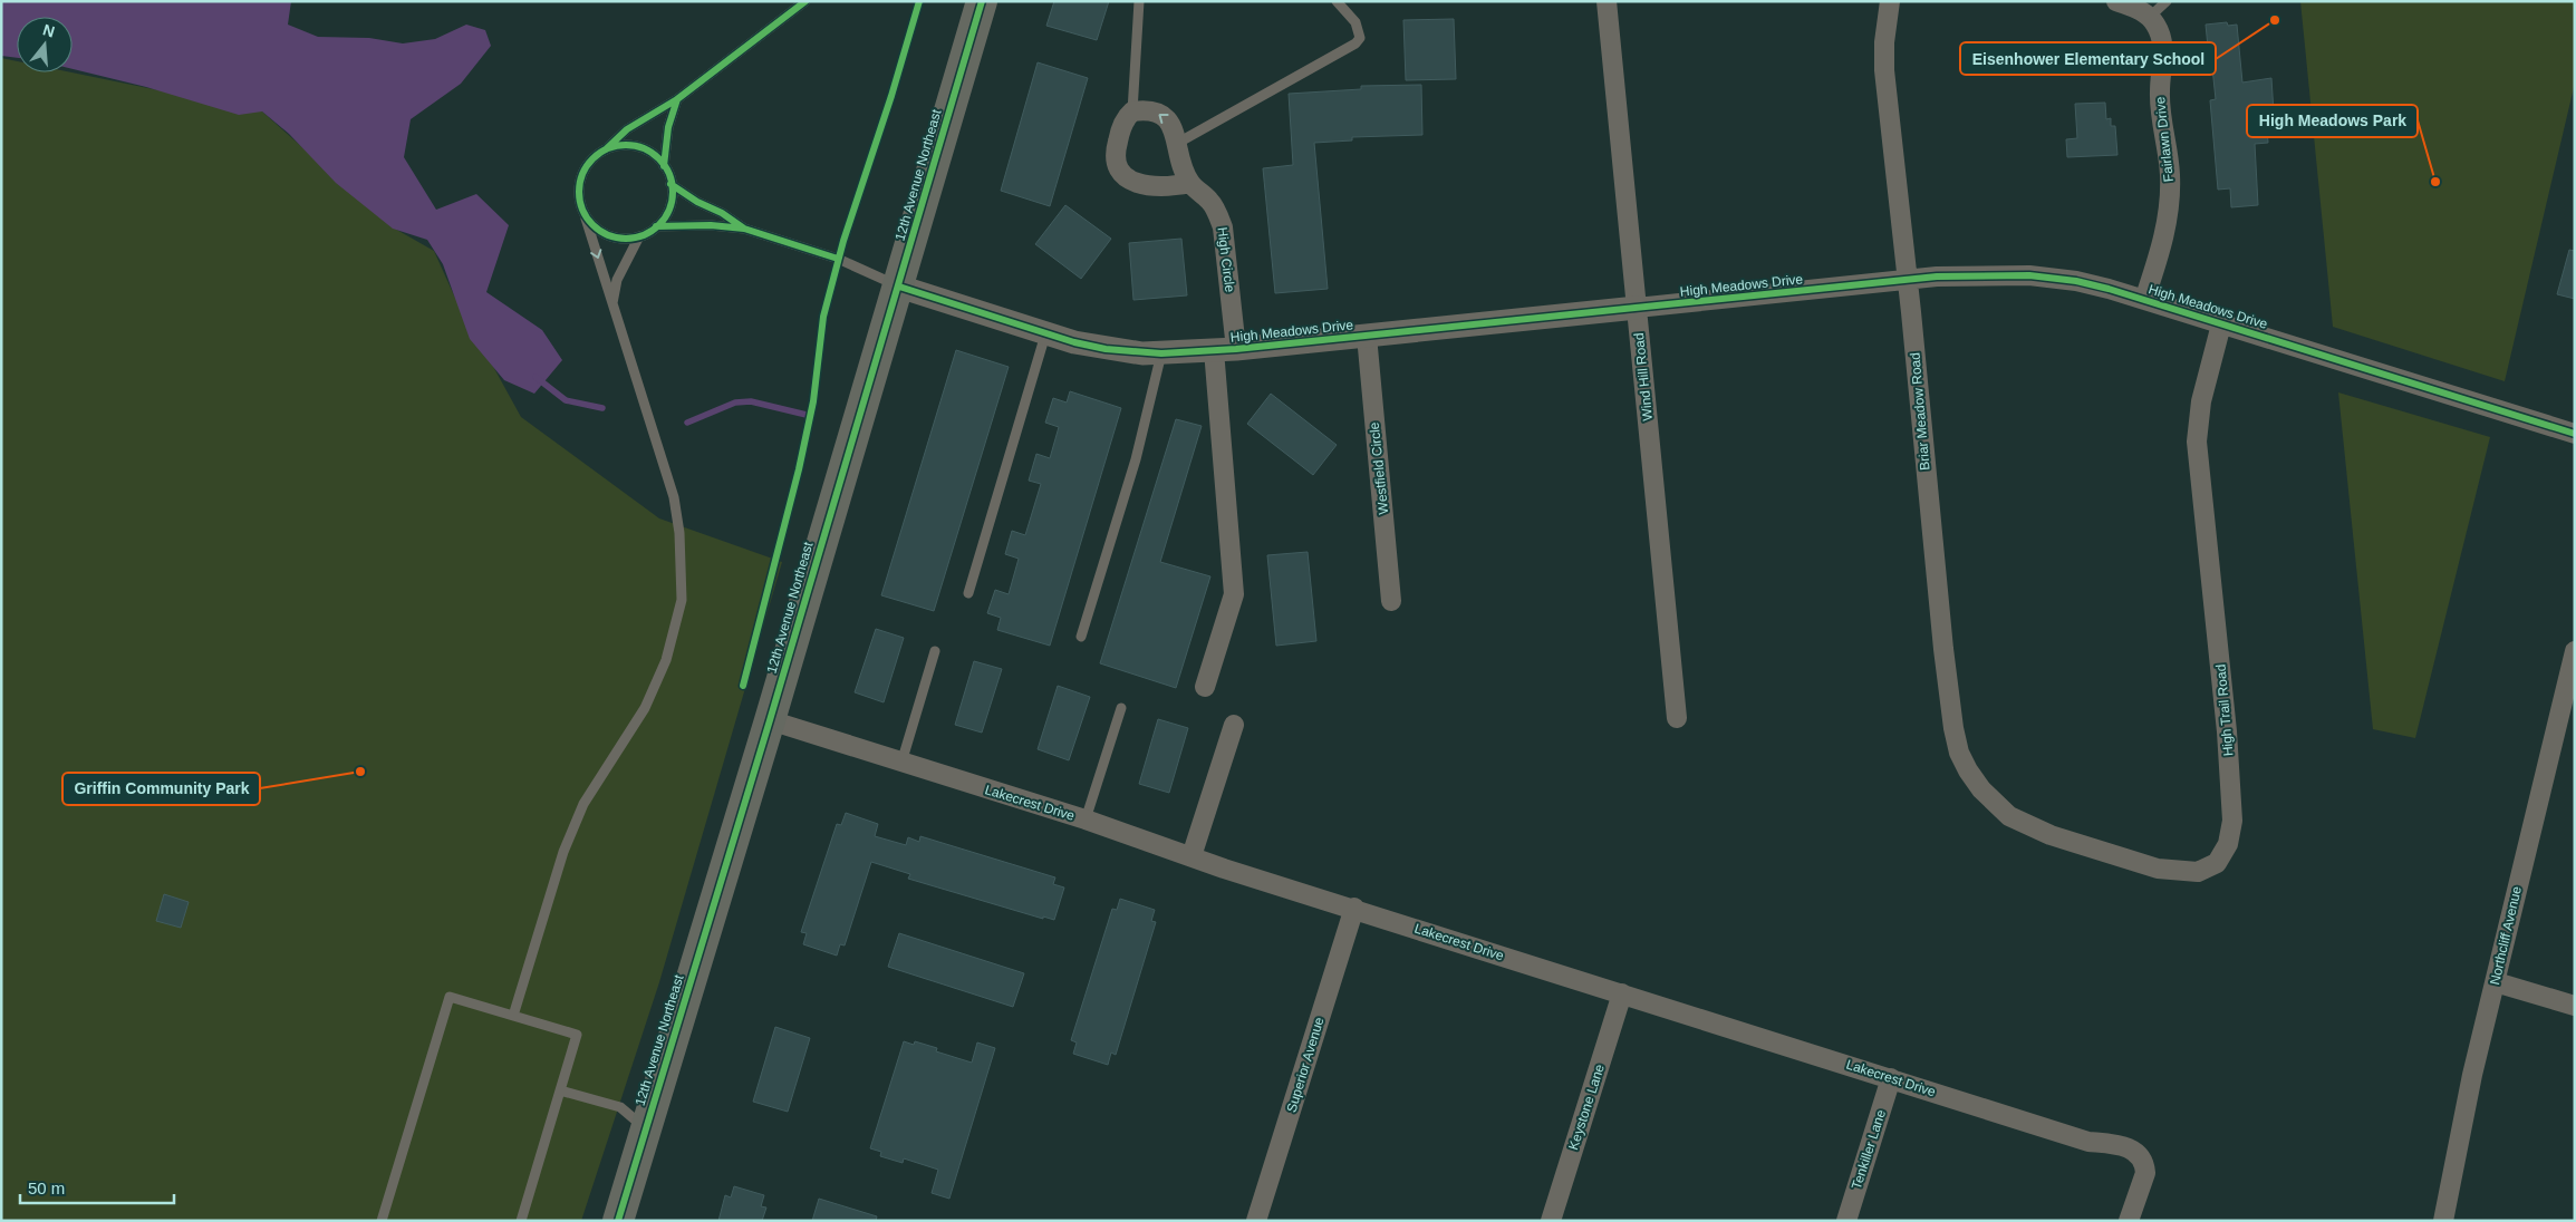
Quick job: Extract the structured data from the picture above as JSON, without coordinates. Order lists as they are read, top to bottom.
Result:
{
  "streets": {
    "main road": ["12th Avenue Northeast"],
    "street": [
      "Fairlawn Drive",
      "High Circle",
      "High Meadows Drive",
      "Wind Hill Road",
      "Briar Meadow Road",
      "Westfield Circle",
      "High Trail Road",
      "Lakecrest Drive",
      "Northcliff Avenue",
      "Superior Avenue",
      "Keystone Lane",
      "Tenkiller Lane"
    ]
  },
  "crossings": [
    ["Fairlawn Drive", "High Meadows Drive"],
    ["12th Avenue Northeast", "High Meadows Drive"],
    ["12th Avenue Northeast", "Lakecrest Drive"],
    ["High Circle", "High Meadows Drive"],
    ["High Meadows Drive", "Wind Hill Road"],
    ["High Meadows Drive", "Briar Meadow Road"],
    ["High Meadows Drive", "Westfield Circle"],
    ["High Meadows Drive", "High Trail Road"],
    ["Briar Meadow Road", "High Trail Road"],
    ["Lakecrest Drive", "Superior Avenue"],
    ["Lakecrest Drive", "Keystone Lane"],
    ["Lakecrest Drive", "Tenkiller Lane"]
  ],
  "places": ["Eisenhower Elementary School", "High Meadows Park", "Griffin Community Park"],
  "scale_bar": "50 m",
  "north": "top"
}
